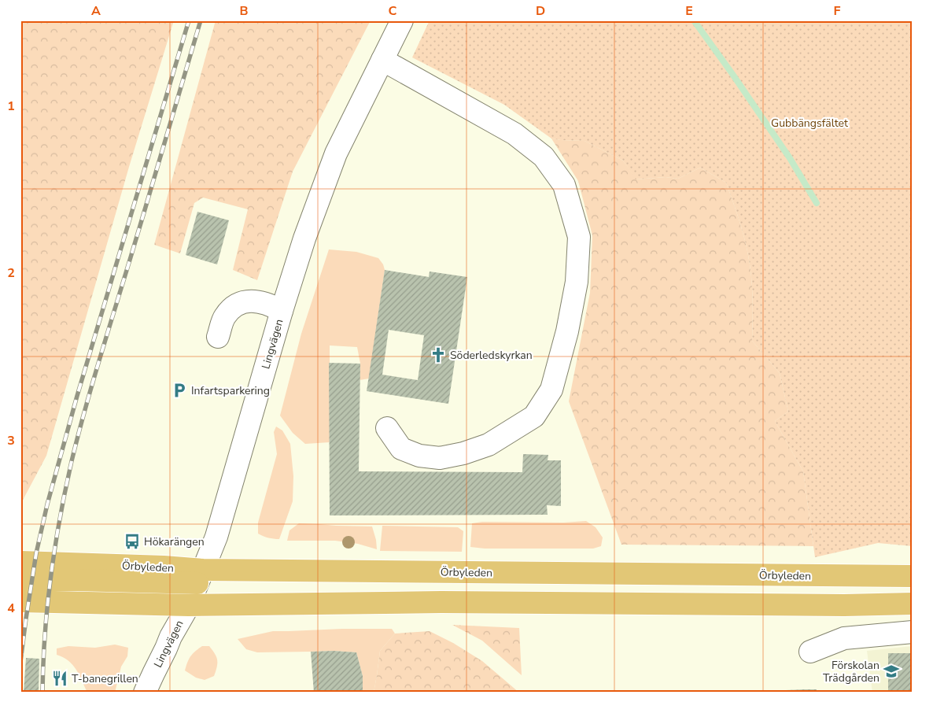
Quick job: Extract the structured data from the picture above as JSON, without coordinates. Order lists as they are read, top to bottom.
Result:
{
  "streets": {
    "main road": ["Örbyleden"],
    "street": ["Lingvägen"]
  },
  "crossings": [
    ["Lingvägen", "Örbyleden"]
  ],
  "parks": ["Gubbängsfältet"],
  "places": {
    "church": ["Söderledskyrkan"],
    "parking": ["Infartsparkering"],
    "bus stop": ["Hökarängen"],
    "school or university": ["Förskolan Trädgården"],
    "restaurant": ["T-banegrillen"]
  },
  "grid": {
    "columns": [
      "A",
      "B",
      "C",
      "D",
      "E",
      "F"
    ],
    "rows": [
      "1",
      "2",
      "3",
      "4"
    ]
  }
}
